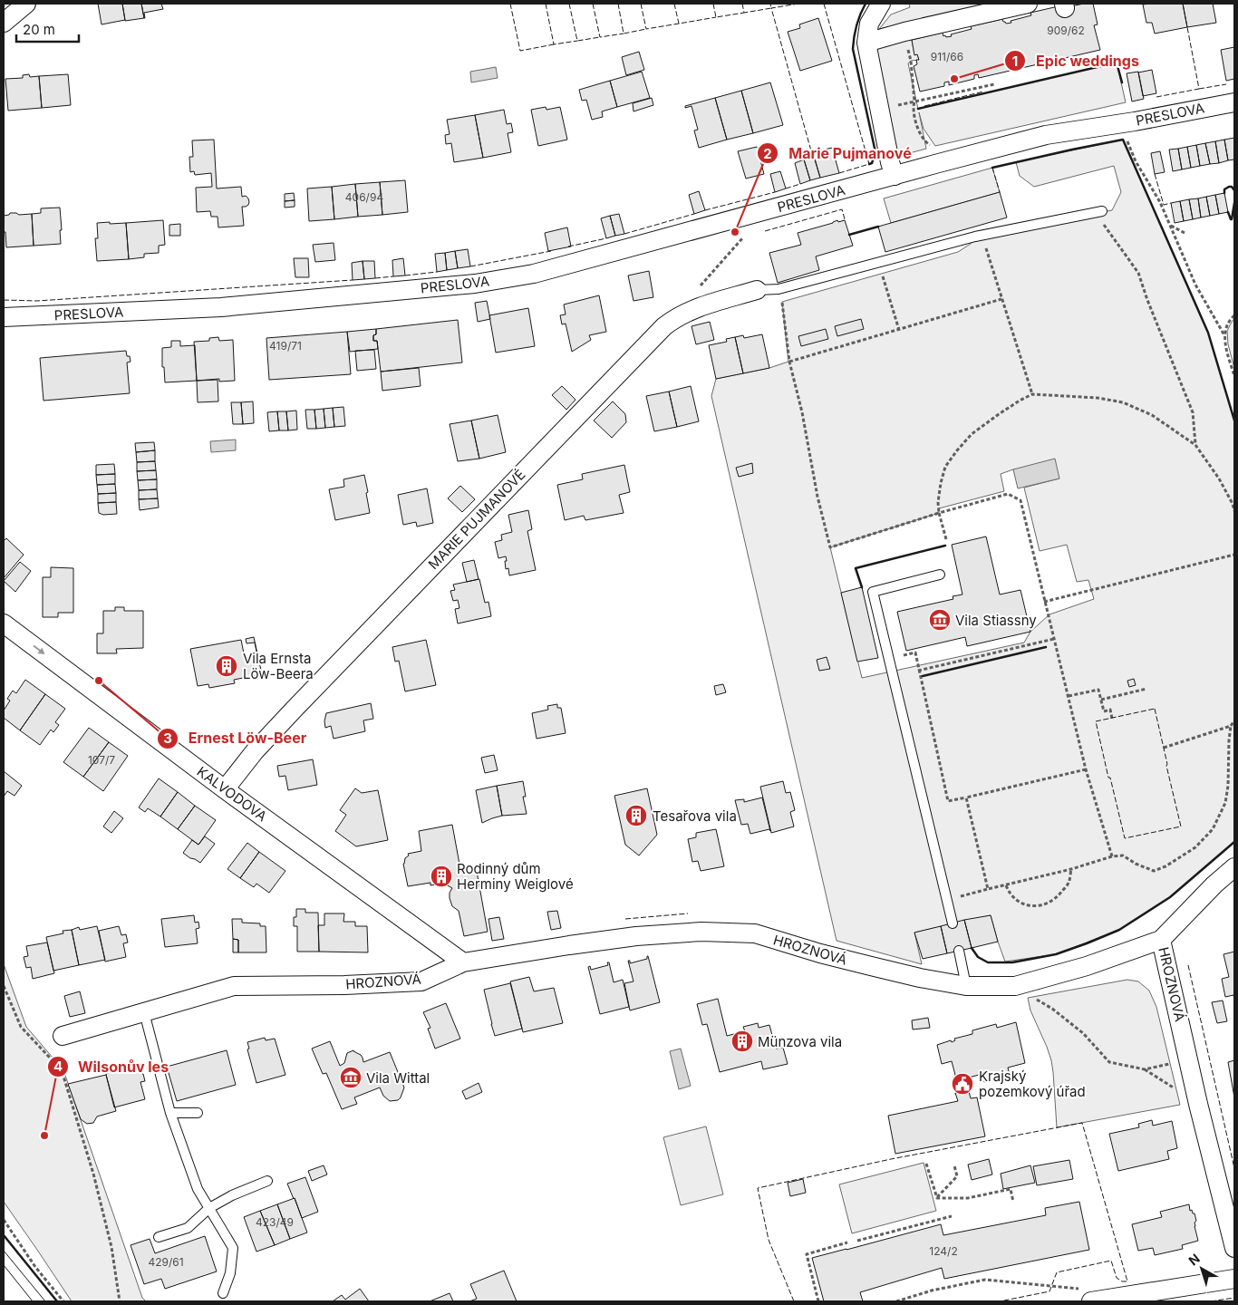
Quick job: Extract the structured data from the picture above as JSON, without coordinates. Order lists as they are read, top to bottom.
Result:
{
  "streets": {
    "street": [
      "PRESLOVA",
      "MARIE PUJMANOVÉ",
      "KALVODOVA",
      "HROZNOVÁ"
    ]
  },
  "crossings": [
    ["MARIE PUJMANOVÉ", "KALVODOVA"],
    ["KALVODOVA", "HROZNOVÁ"]
  ],
  "one_way": ["KALVODOVA"],
  "places": {
    "other": [
      "Epic weddings",
      "Marie Pujmanové",
      "Ernest Löw-Beer",
      "Wilsonův les"
    ],
    "museum": ["Vila Stiassny", "Vila Wittal"],
    "building": [
      "Vila Ernsta Löw-Beera",
      "Tesařova vila",
      "Rodinný dům Herminy Weiglové",
      "Münzova vila"
    ],
    "public building": ["Krajský pozemkový úřad"]
  },
  "house_numbers": [
    "909/62",
    "911/66",
    "406/94",
    "419/71",
    "107/7",
    "423/49",
    "124/2",
    "429/61"
  ],
  "scale_bar": "20 m",
  "north": "top left"
}
